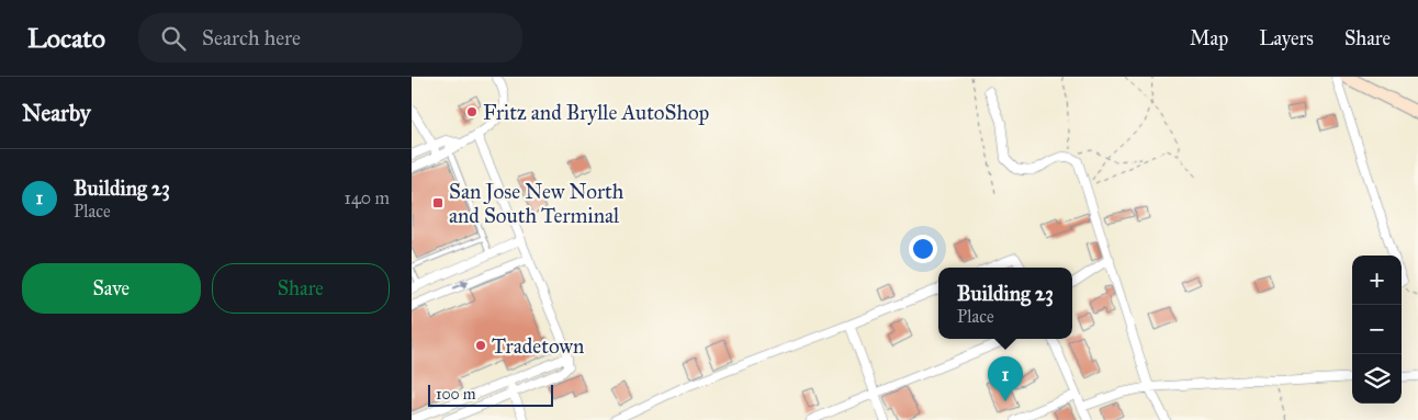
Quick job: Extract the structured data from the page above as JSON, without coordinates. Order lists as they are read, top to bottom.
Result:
{
  "places": {
    "other": ["Fritz and Brylle AutoShop", "Tradetown"],
    "transit": ["San Jose New North and South Terminal"]
  },
  "scale_bar": "100 m",
  "page": {
    "header": "Locato",
    "search": "Search here",
    "nav": ["Map", "Layers", "Share"],
    "heading": "Nearby",
    "list": [
      {
        "mark": "1",
        "name": "Building 23",
        "note": "Place",
        "value": "140 m"
      }
    ],
    "buttons": ["Save", "Share"],
    "map_buttons": ["+", "−"],
    "popup": ["Building 23", "Place"],
    "pins": "1",
    "scale": "100 m"
  }
}
